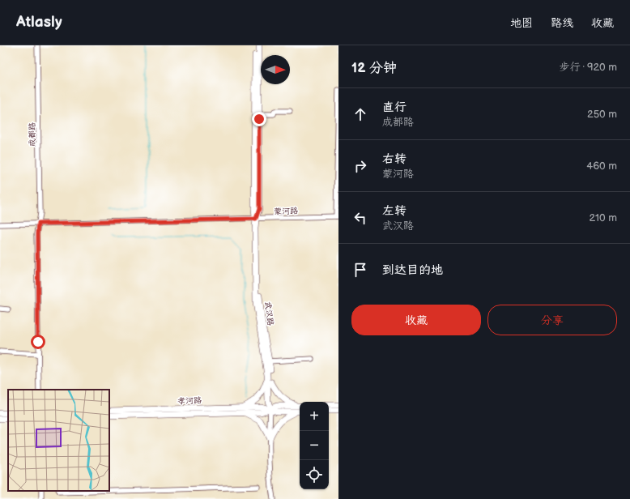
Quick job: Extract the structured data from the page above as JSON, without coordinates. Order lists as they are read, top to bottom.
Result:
{
  "streets": {
    "main road": ["武汉路", "孝河路"],
    "street": ["成都路", "蒙河路"]
  },
  "crossings": [
    ["成都路", "蒙河路"],
    ["蒙河路", "武汉路"],
    ["武汉路", "孝河路"]
  ],
  "north": "right",
  "page": {
    "header": "Atlasly",
    "nav": ["地图", "路线", "收藏"],
    "heading": ["12 分钟", "步行 · 920 m"],
    "list": [
      ["直行", "成都路", "250 m"],
      ["右转", "蒙河路", "460 m"],
      ["左转", "武汉路", "210 m"],
      "到达目的地"
    ],
    "buttons": ["收藏", "分享"],
    "map_buttons": ["+", "−"]
  }
}
